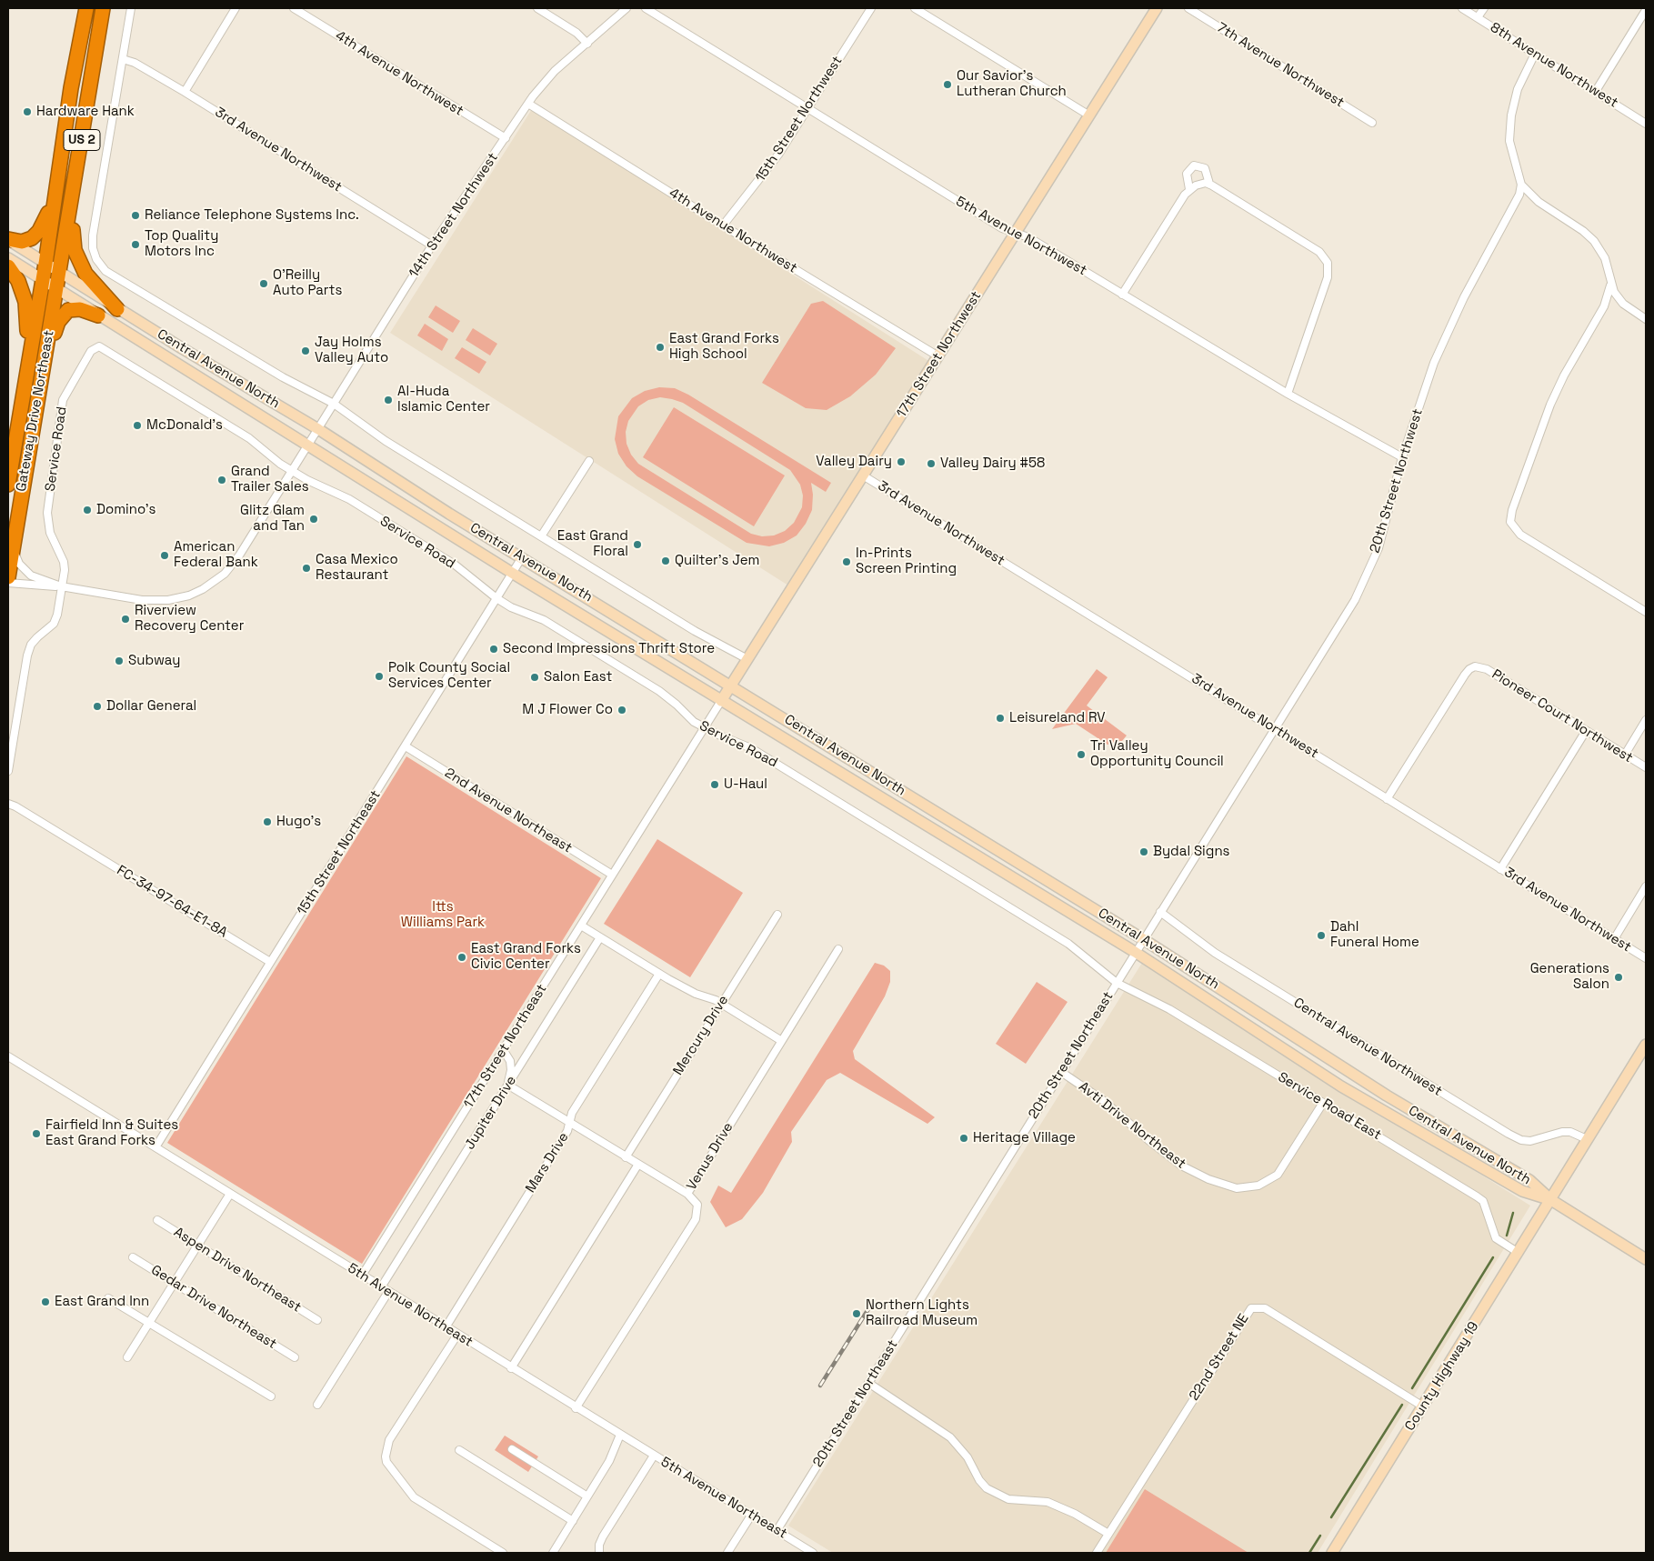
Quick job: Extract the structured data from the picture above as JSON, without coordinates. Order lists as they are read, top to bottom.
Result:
{
  "streets": {
    "highway": ["US 2", "Gateway Drive Northeast"],
    "main road": ["17th Street Northwest", "Central Avenue North", "County Highway 19"],
    "street": [
      "7th Avenue Northwest",
      "8th Avenue Northwest",
      "4th Avenue Northwest",
      "15th Street Northwest",
      "3rd Avenue Northwest",
      "14th Street Northwest",
      "5th Avenue Northwest",
      "Service Road",
      "20th Street Northwest",
      "Pioneer Court Northwest",
      "2nd Avenue Northeast",
      "15th Street Northeast",
      "FC-34-97-64-E1-8A",
      "Mercury Drive",
      "17th Street Northeast",
      "Central Avenue Northwest",
      "20th Street Northeast",
      "Service Road East",
      "Jupiter Drive",
      "Avti Drive Northeast",
      "Venus Drive",
      "Mars Drive",
      "Aspen Drive Northeast",
      "5th Avenue Northeast",
      "Gedar Drive Northeast",
      "22nd Street NE"
    ]
  },
  "crossings": [
    ["4th Avenue Northwest", "15th Street Northwest"],
    ["4th Avenue Northwest", "14th Street Northwest"],
    ["4th Avenue Northwest", "17th Street Northwest"],
    ["15th Street Northwest", "5th Avenue Northwest"],
    ["US 2", "Central Avenue North"],
    ["US 2", "Gateway Drive Northeast"],
    ["3rd Avenue Northwest", "14th Street Northwest"],
    ["3rd Avenue Northwest", "17th Street Northwest"],
    ["3rd Avenue Northwest", "20th Street Northwest"],
    ["3rd Avenue Northwest", "Pioneer Court Northwest"],
    ["14th Street Northwest", "Central Avenue North"],
    ["14th Street Northwest", "Service Road"],
    ["5th Avenue Northwest", "17th Street Northwest"],
    ["5th Avenue Northwest", "20th Street Northwest"],
    ["17th Street Northwest", "Central Avenue North"],
    ["17th Street Northwest", "17th Street Northeast"],
    ["Central Avenue North", "Gateway Drive Northeast"],
    ["Central Avenue North", "20th Street Northwest"],
    ["Central Avenue North", "15th Street Northeast"],
    ["Central Avenue North", "17th Street Northeast"],
    ["Central Avenue North", "20th Street Northeast"],
    ["Central Avenue North", "County Highway 19"],
    ["Service Road", "15th Street Northeast"],
    ["Service Road", "17th Street Northeast"],
    ["Service Road", "20th Street Northeast"],
    ["Service Road", "Service Road East"],
    ["20th Street Northwest", "Central Avenue Northwest"],
    ["20th Street Northwest", "20th Street Northeast"],
    ["2nd Avenue Northeast", "15th Street Northeast"],
    ["2nd Avenue Northeast", "17th Street Northeast"],
    ["15th Street Northeast", "FC-34-97-64-E1-8A"],
    ["15th Street Northeast", "5th Avenue Northeast"],
    ["17th Street Northeast", "5th Avenue Northeast"],
    ["Central Avenue Northwest", "County Highway 19"],
    ["20th Street Northeast", "Service Road East"],
    ["20th Street Northeast", "Avti Drive Northeast"],
    ["20th Street Northeast", "5th Avenue Northeast"],
    ["Service Road East", "Avti Drive Northeast"],
    ["Service Road East", "County Highway 19"],
    ["Jupiter Drive", "5th Avenue Northeast"],
    ["Venus Drive", "5th Avenue Northeast"],
    ["Mars Drive", "5th Avenue Northeast"],
    ["22nd Street NE", "County Highway 19"]
  ],
  "parks": ["Itts Williams Park"],
  "places": [
    "Our Savior's Lutheran Church",
    "Hardware Hank",
    "Reliance Telephone Systems Inc.",
    "Top Quality Motors Inc",
    "O'Reilly Auto Parts",
    "East Grand Forks High School",
    "Jay Holms Valley Auto",
    "Al-Huda Islamic Center",
    "McDonald's",
    "Valley Dairy",
    "Valley Dairy #58",
    "Grand Trailer Sales",
    "Domino's",
    "Glitz Glam and Tan",
    "East Grand Floral",
    "American Federal Bank",
    "Quilter's Jem",
    "In-Prints Screen Printing",
    "Casa Mexico Restaurant",
    "Riverview Recovery Center",
    "Second Impressions Thrift Store",
    "Subway",
    "Polk County Social Services Center",
    "Salon East",
    "Dollar General",
    "M J Flower Co",
    "Leisureland RV",
    "Tri Valley Opportunity Council",
    "U-Haul",
    "Hugo's",
    "Bydal Signs",
    "Dahl Funeral Home",
    "East Grand Forks Civic Center",
    "Generations Salon",
    "Fairfield Inn & Suites East Grand Forks",
    "Heritage Village",
    "East Grand Inn",
    "Northern Lights Railroad Museum"
  ]
}
